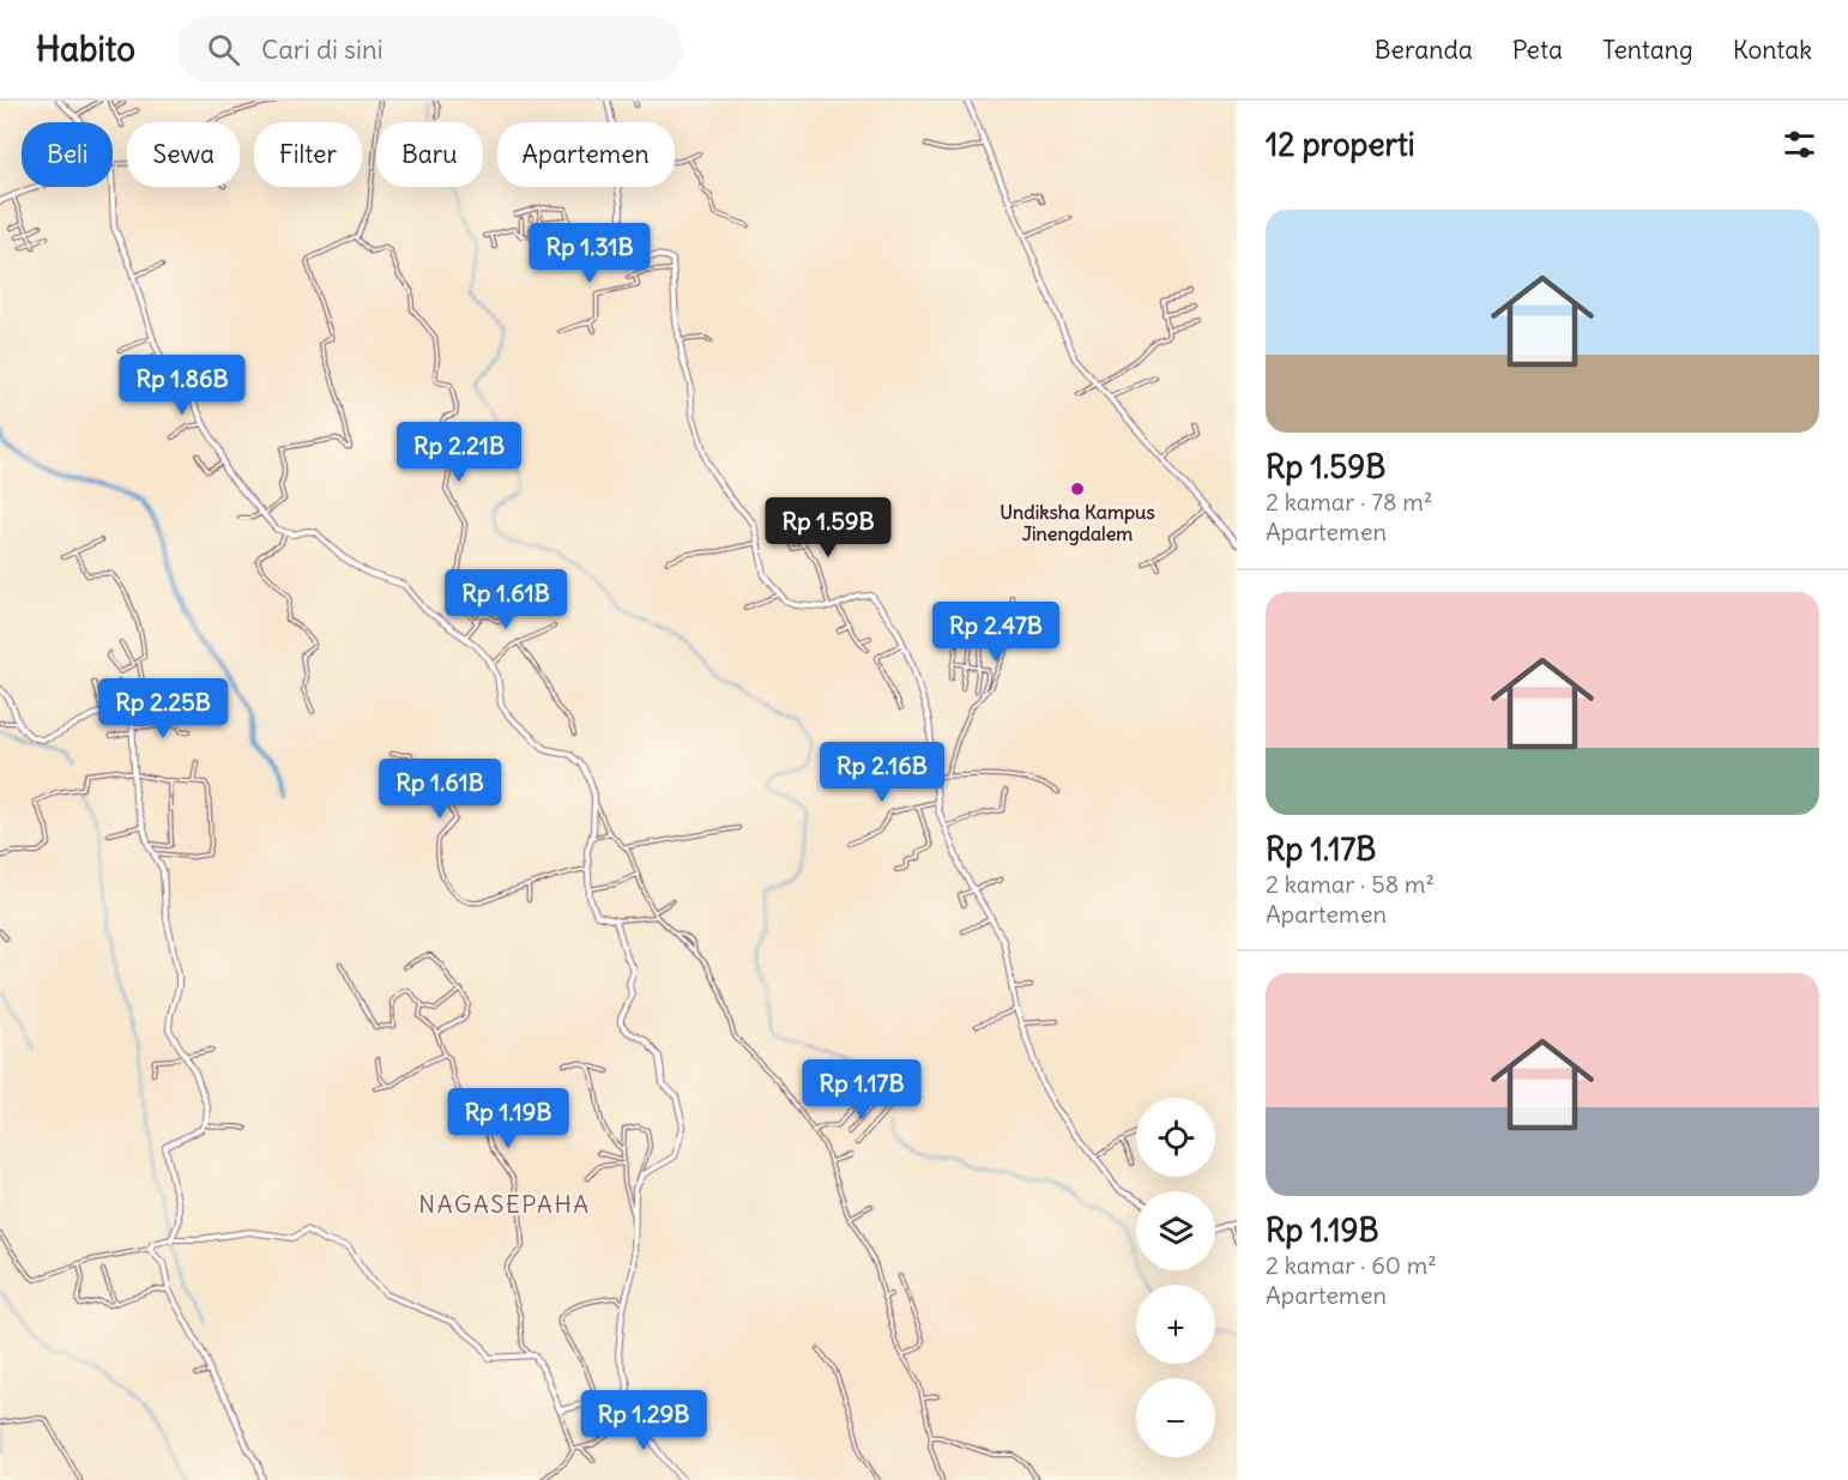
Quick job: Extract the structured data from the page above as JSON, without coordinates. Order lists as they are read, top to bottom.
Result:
{
  "districts": ["NAGASEPAHA"],
  "places": ["Undiksha Kampus Jinengdalem"],
  "page": {
    "header": "Habito",
    "search": "Cari di sini",
    "nav": [
      "Beranda",
      "Peta",
      "Tentang",
      "Kontak"
    ],
    "heading": "12 properti",
    "chip": [
      "Beli",
      "Sewa",
      "Filter",
      "Baru",
      "Apartemen"
    ],
    "list": [
      {
        "name": "Rp 1.59B",
        "note": "2 kamar · 78 m² · Apartemen"
      },
      {
        "name": "Rp 1.17B",
        "note": "2 kamar · 58 m² · Apartemen"
      },
      {
        "name": "Rp 1.19B",
        "note": "2 kamar · 60 m² · Apartemen"
      }
    ],
    "price": [
      "Rp 1.31B",
      "Rp 1.86B",
      "Rp 2.21B",
      "Rp 1.59B",
      "Rp 1.61B",
      "Rp 2.47B",
      "Rp 2.25B",
      "Rp 2.16B",
      "Rp 1.61B",
      "Rp 1.17B",
      "Rp 1.19B",
      "Rp 1.29B"
    ],
    "map_buttons": ["+", "−"]
  }
}
